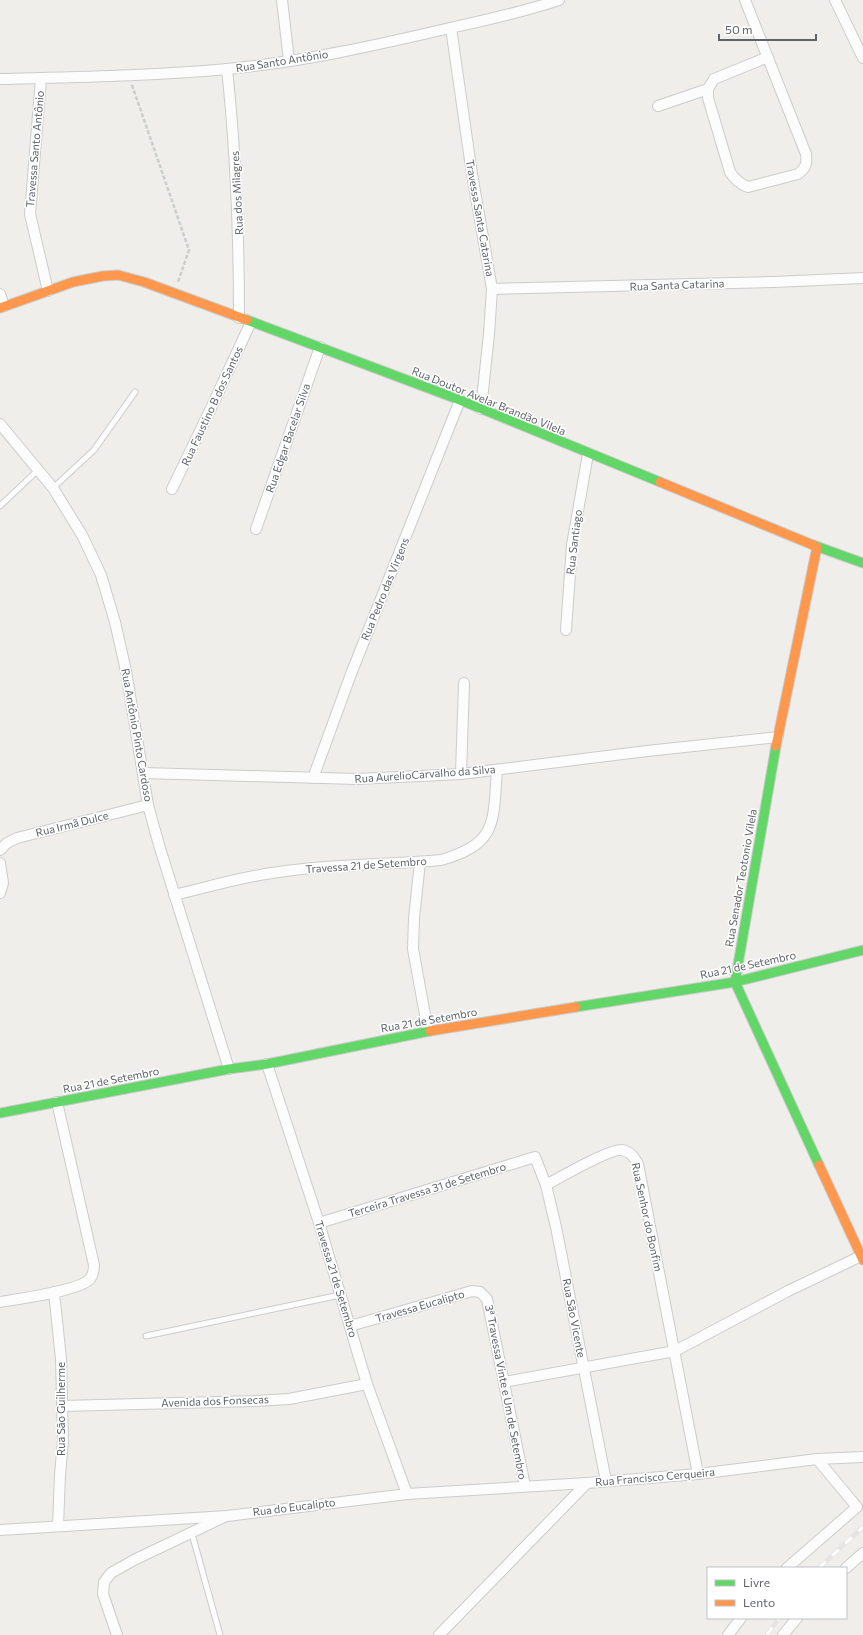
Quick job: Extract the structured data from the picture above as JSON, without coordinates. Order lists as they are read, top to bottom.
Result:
{
  "streets": {
    "street": [
      "Rua Santo Antônio",
      "Travessa Santo Antônio",
      "Rua dos Milagres",
      "Travessa Santa Catarina",
      "Rua Santa Catarina",
      "Rua Doutor Avelar Brandão Vilela",
      "Rua Faustino B dos Santos",
      "Rua Edgar Bacelar Silva",
      "Rua Santiago",
      "Rua Pedro das Virgens",
      "Rua Antônio Pinto Cardoso",
      "Rua AurelioCarvalho da Silva",
      "Rua Irmã Dulce",
      "Travessa 21 de Setembro",
      "Rua Senador Teotonio Vilela",
      "Rua 21 de Setembro",
      "Terceira Travessa 31 de Setembro",
      "Rua Senhor do Bonfim",
      "Travessa Eucalipto",
      "Rua São Vicente",
      "3ª Travessa Vinte e Um de Setembro",
      "Avenida dos Fonsecas",
      "Rua São Guilherme",
      "Rua Francisco Cerqueira",
      "Rua do Eucalipto"
    ]
  },
  "crossings": [
    ["Rua Santo Antônio", "Travessa Santo Antônio"],
    ["Rua Santo Antônio", "Rua dos Milagres"],
    ["Rua Santo Antônio", "Travessa Santa Catarina"],
    ["Travessa Santo Antônio", "Rua Doutor Avelar Brandão Vilela"],
    ["Rua dos Milagres", "Rua Doutor Avelar Brandão Vilela"],
    ["Travessa Santa Catarina", "Rua Santa Catarina"],
    ["Travessa Santa Catarina", "Rua Doutor Avelar Brandão Vilela"],
    ["Rua Doutor Avelar Brandão Vilela", "Rua Faustino B dos Santos"],
    ["Rua Doutor Avelar Brandão Vilela", "Rua Edgar Bacelar Silva"],
    ["Rua Doutor Avelar Brandão Vilela", "Rua Santiago"],
    ["Rua Doutor Avelar Brandão Vilela", "Rua Pedro das Virgens"],
    ["Rua Doutor Avelar Brandão Vilela", "Rua Senador Teotonio Vilela"],
    ["Rua Pedro das Virgens", "Rua AurelioCarvalho da Silva"],
    ["Rua Antônio Pinto Cardoso", "Rua AurelioCarvalho da Silva"],
    ["Rua Antônio Pinto Cardoso", "Rua Irmã Dulce"],
    ["Rua Antônio Pinto Cardoso", "Travessa 21 de Setembro"],
    ["Rua Antônio Pinto Cardoso", "Rua 21 de Setembro"],
    ["Rua AurelioCarvalho da Silva", "Travessa 21 de Setembro"],
    ["Rua AurelioCarvalho da Silva", "Rua Senador Teotonio Vilela"],
    ["Travessa 21 de Setembro", "Rua 21 de Setembro"],
    ["Travessa 21 de Setembro", "Terceira Travessa 31 de Setembro"],
    ["Travessa 21 de Setembro", "Travessa Eucalipto"],
    ["Travessa 21 de Setembro", "Avenida dos Fonsecas"],
    ["Travessa 21 de Setembro", "Rua do Eucalipto"],
    ["Rua Senador Teotonio Vilela", "Rua 21 de Setembro"],
    ["Terceira Travessa 31 de Setembro", "Rua São Vicente"],
    ["Rua Senhor do Bonfim", "Rua São Vicente"],
    ["Rua Senhor do Bonfim", "Rua Francisco Cerqueira"],
    ["Travessa Eucalipto", "3ª Travessa Vinte e Um de Setembro"],
    ["Rua São Vicente", "Rua Francisco Cerqueira"],
    ["3ª Travessa Vinte e Um de Setembro", "Rua do Eucalipto"],
    ["Avenida dos Fonsecas", "Rua São Guilherme"],
    ["Rua São Guilherme", "Rua do Eucalipto"],
    ["Rua Francisco Cerqueira", "Rua do Eucalipto"]
  ],
  "legend": ["Livre", "Lento"],
  "scale_bar": "50 m"
}
